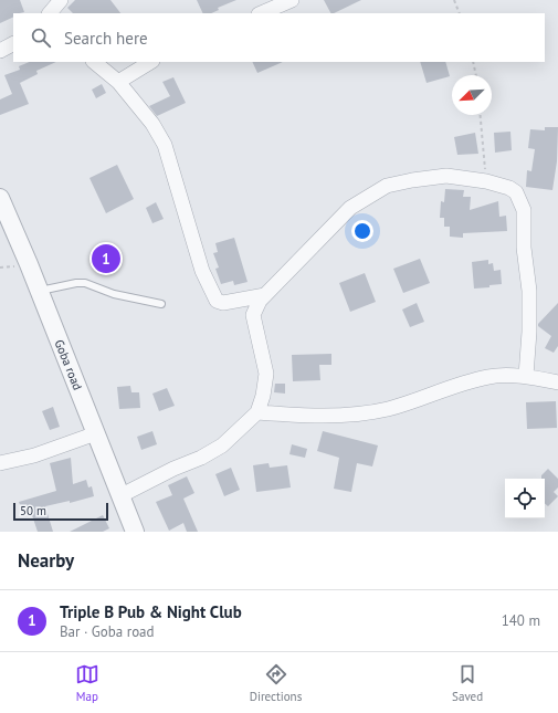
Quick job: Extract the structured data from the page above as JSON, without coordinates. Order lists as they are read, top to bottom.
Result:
{
  "streets": {
    "street": ["Goba road"]
  },
  "scale_bar": "50 m",
  "north": "bottom left",
  "page": {
    "search": "Search here",
    "pins": "1",
    "scale": "50 m",
    "heading": "Nearby",
    "list": [
      {
        "mark": "1",
        "name": "Triple B Pub & Night Club",
        "note": "Bar · Goba road",
        "value": "140 m"
      }
    ],
    "nav": ["Map", "Directions", "Saved"]
  }
}
